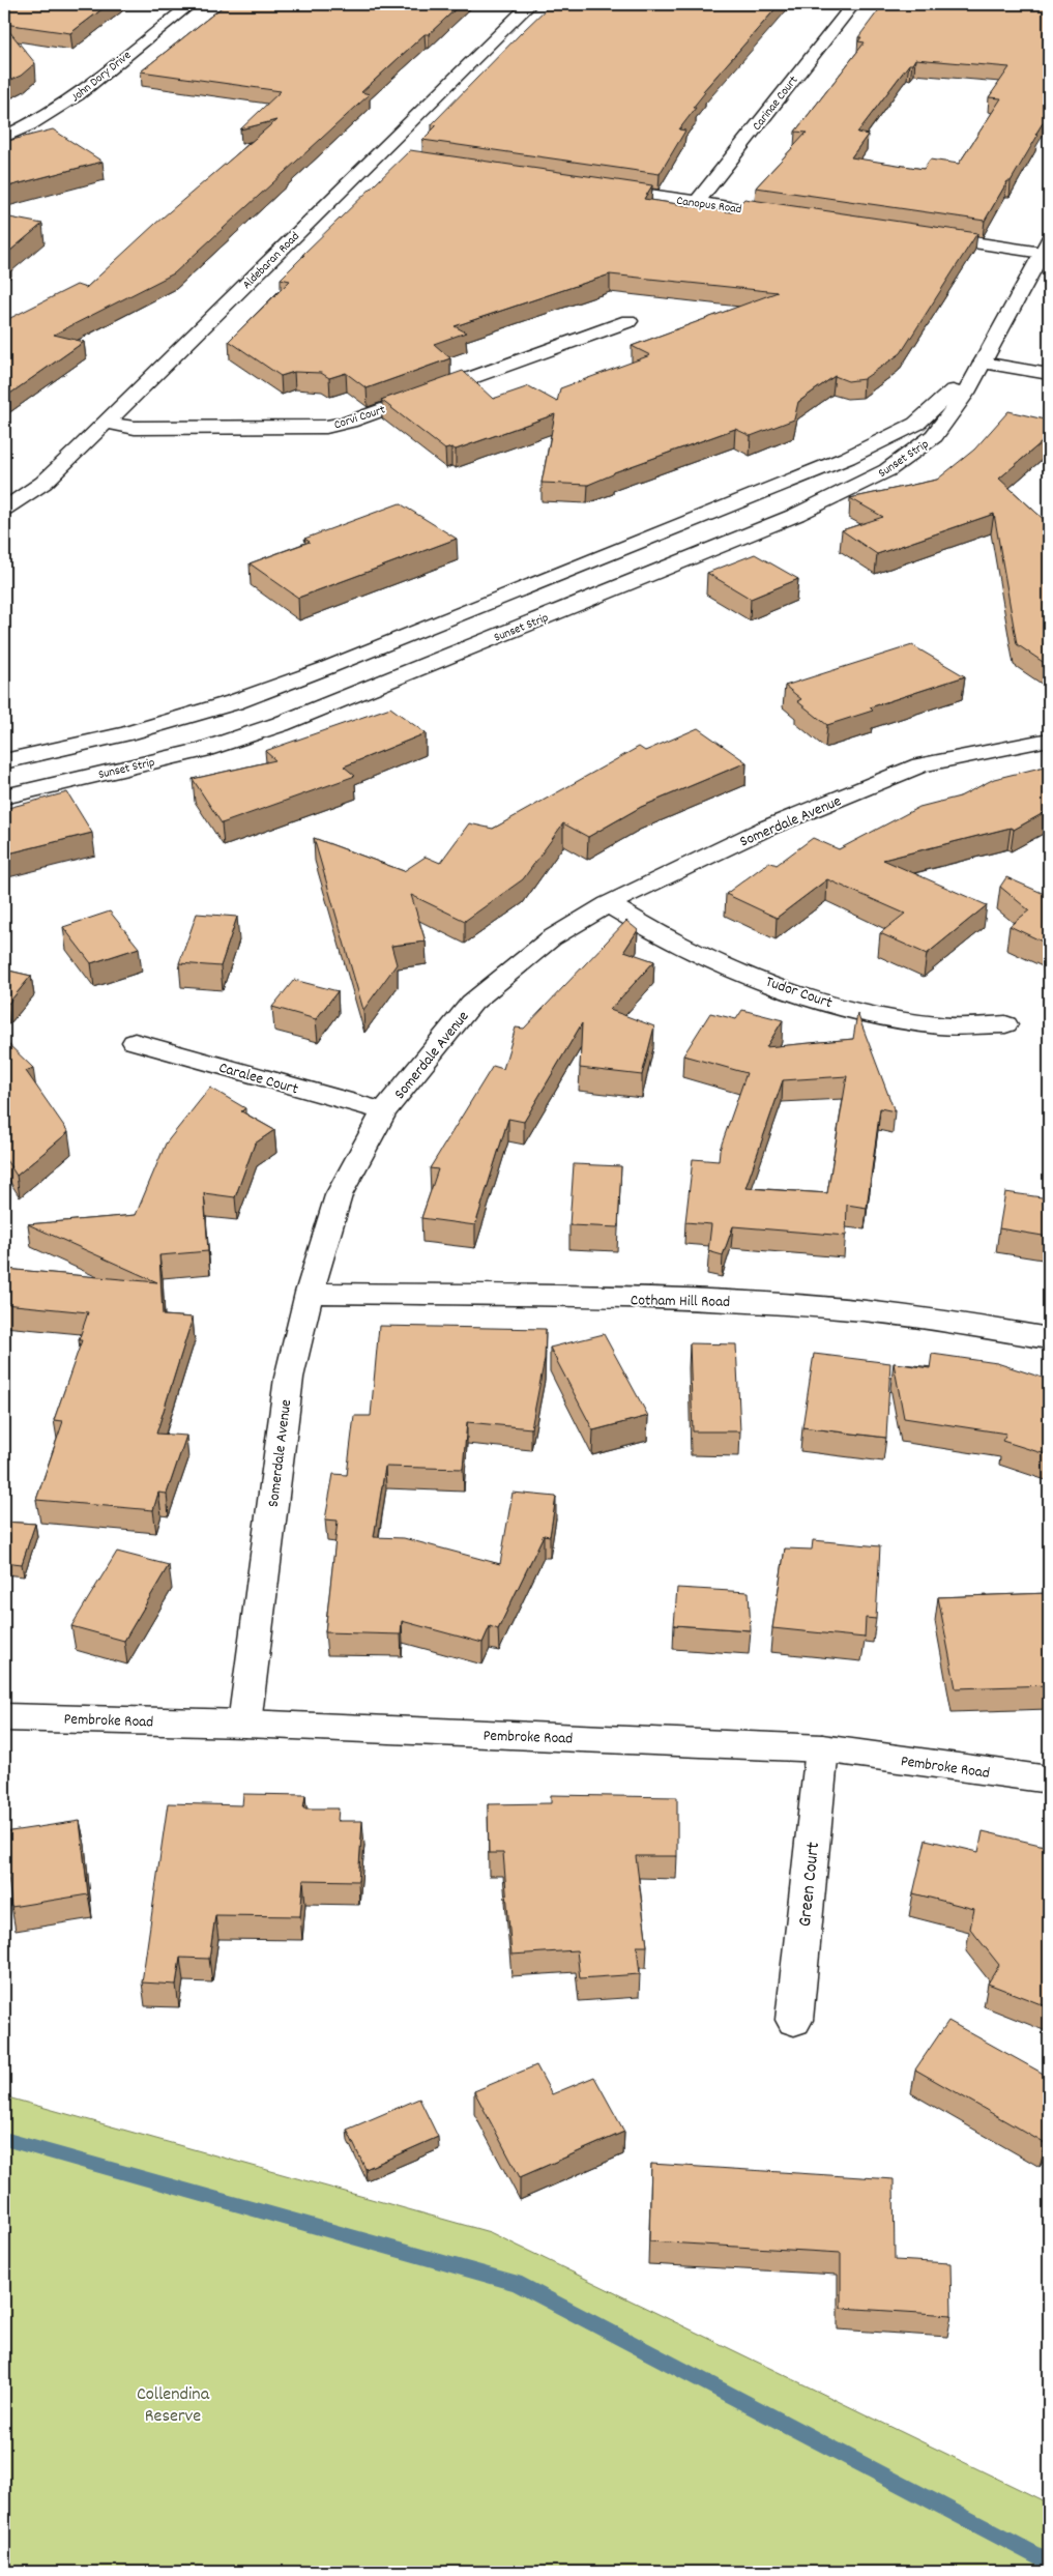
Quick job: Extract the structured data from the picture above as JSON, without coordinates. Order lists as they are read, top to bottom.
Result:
{
  "streets": {
    "street": [
      "John Dory Drive",
      "Carinae Court",
      "Canopus Road",
      "Aldebaran Road",
      "Corvi Court",
      "Sunset Strip",
      "Somerdale Avenue",
      "Tudor Court",
      "Caralee Court",
      "Cotham Hill Road",
      "Pembroke Road",
      "Green Court"
    ]
  },
  "crossings": [
    ["Carinae Court", "Canopus Road"],
    ["Aldebaran Road", "Corvi Court"],
    ["Somerdale Avenue", "Tudor Court"],
    ["Somerdale Avenue", "Caralee Court"],
    ["Somerdale Avenue", "Cotham Hill Road"],
    ["Somerdale Avenue", "Pembroke Road"],
    ["Pembroke Road", "Green Court"]
  ],
  "parks": ["Collendina Reserve"]
}
